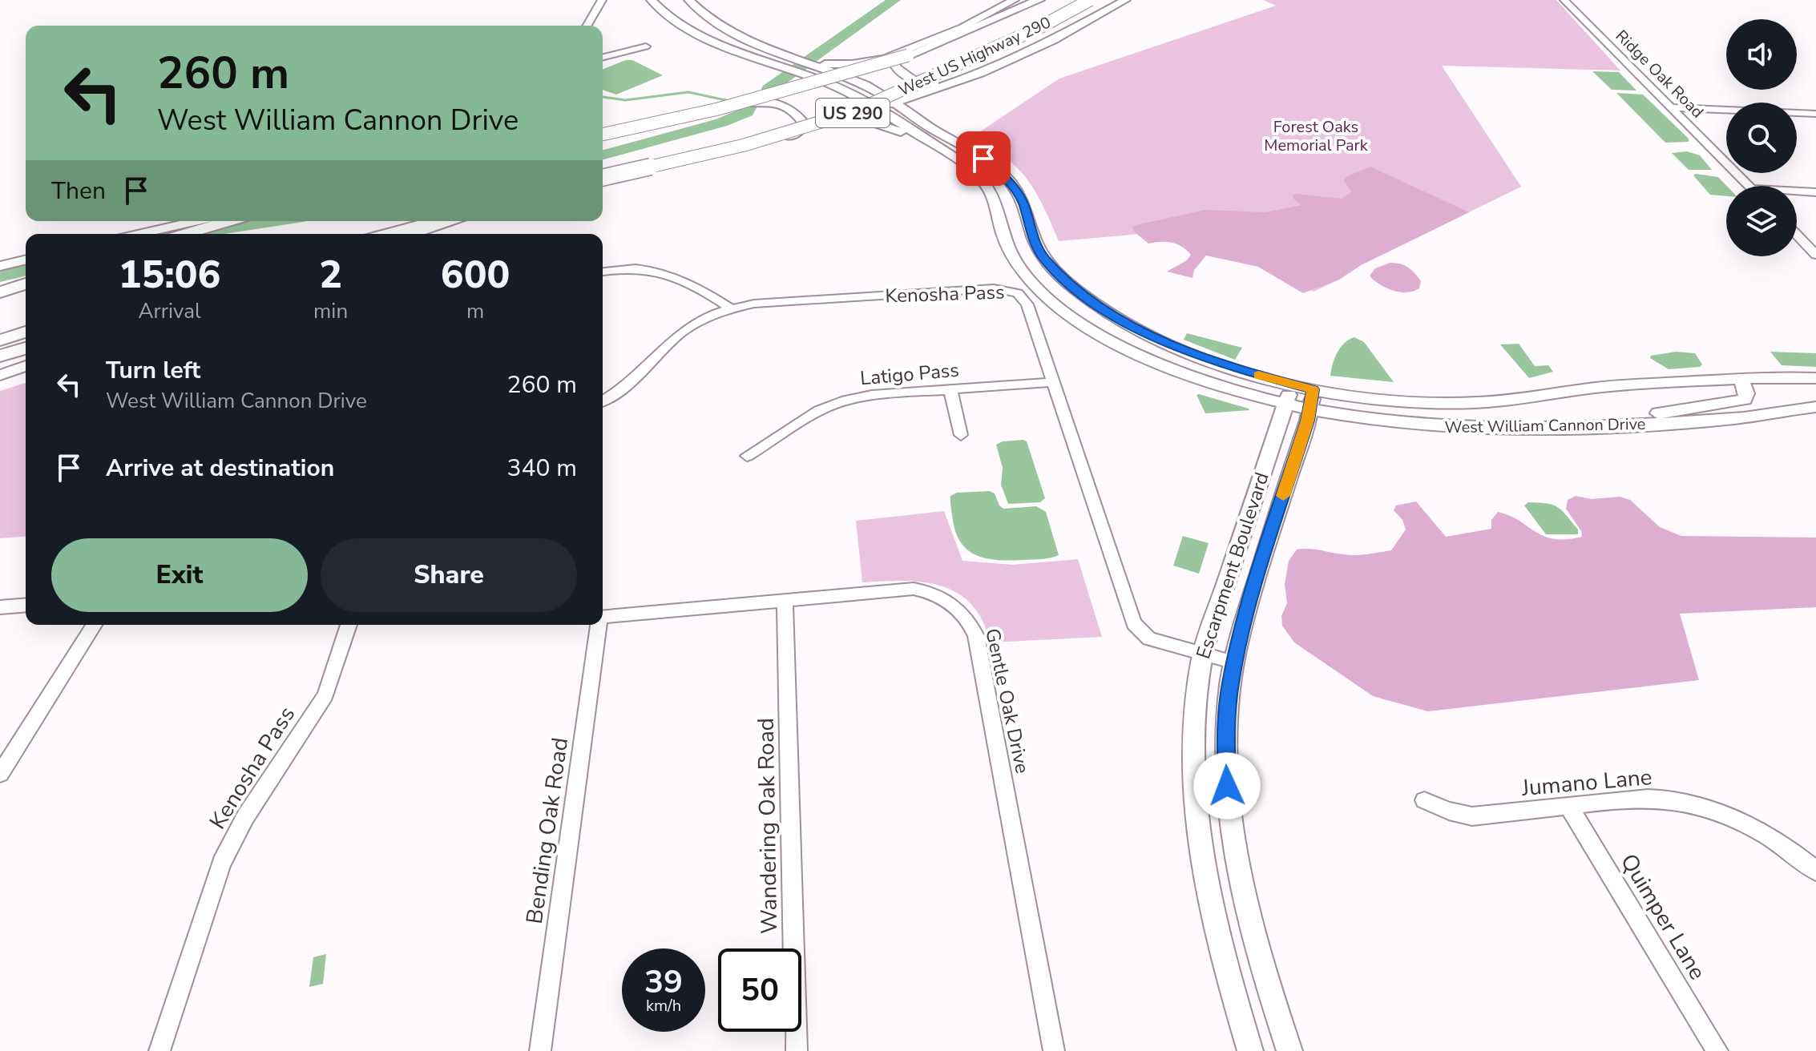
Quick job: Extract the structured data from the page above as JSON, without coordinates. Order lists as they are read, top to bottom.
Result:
{
  "streets": {
    "highway": ["West US Highway 290", "US 290"],
    "main road": ["West William Cannon Drive", "Escarpment Boulevard"],
    "street": [
      "Ridge Oak Road",
      "Kenosha Pass",
      "Latigo Pass",
      "Gentle Oak Drive",
      "Jumano Lane",
      "Wandering Oak Road",
      "Bending Oak Road",
      "Quimper Lane"
    ]
  },
  "crossings": [
    ["West US Highway 290", "West William Cannon Drive"],
    ["Kenosha Pass", "Latigo Pass"],
    ["Kenosha Pass", "Escarpment Boulevard"],
    ["West William Cannon Drive", "Escarpment Boulevard"],
    ["Gentle Oak Drive", "Wandering Oak Road"],
    ["Jumano Lane", "Quimper Lane"]
  ],
  "parks": ["Forest Oaks Memorial Park"],
  "page": {
    "turn": ["260 m", "West William Cannon Drive"],
    "then": "Then",
    "eta": [
      "15:06",
      "Arrival",
      "2",
      "min",
      "600",
      "m"
    ],
    "list": [
      {
        "name": "Turn left",
        "note": "West William Cannon Drive",
        "value": "260 m"
      },
      {
        "name": "Arrive at destination",
        "value": "340 m"
      }
    ],
    "buttons": ["Exit", "Share"],
    "speed": "39 km/h",
    "limit": "50"
  }
}
